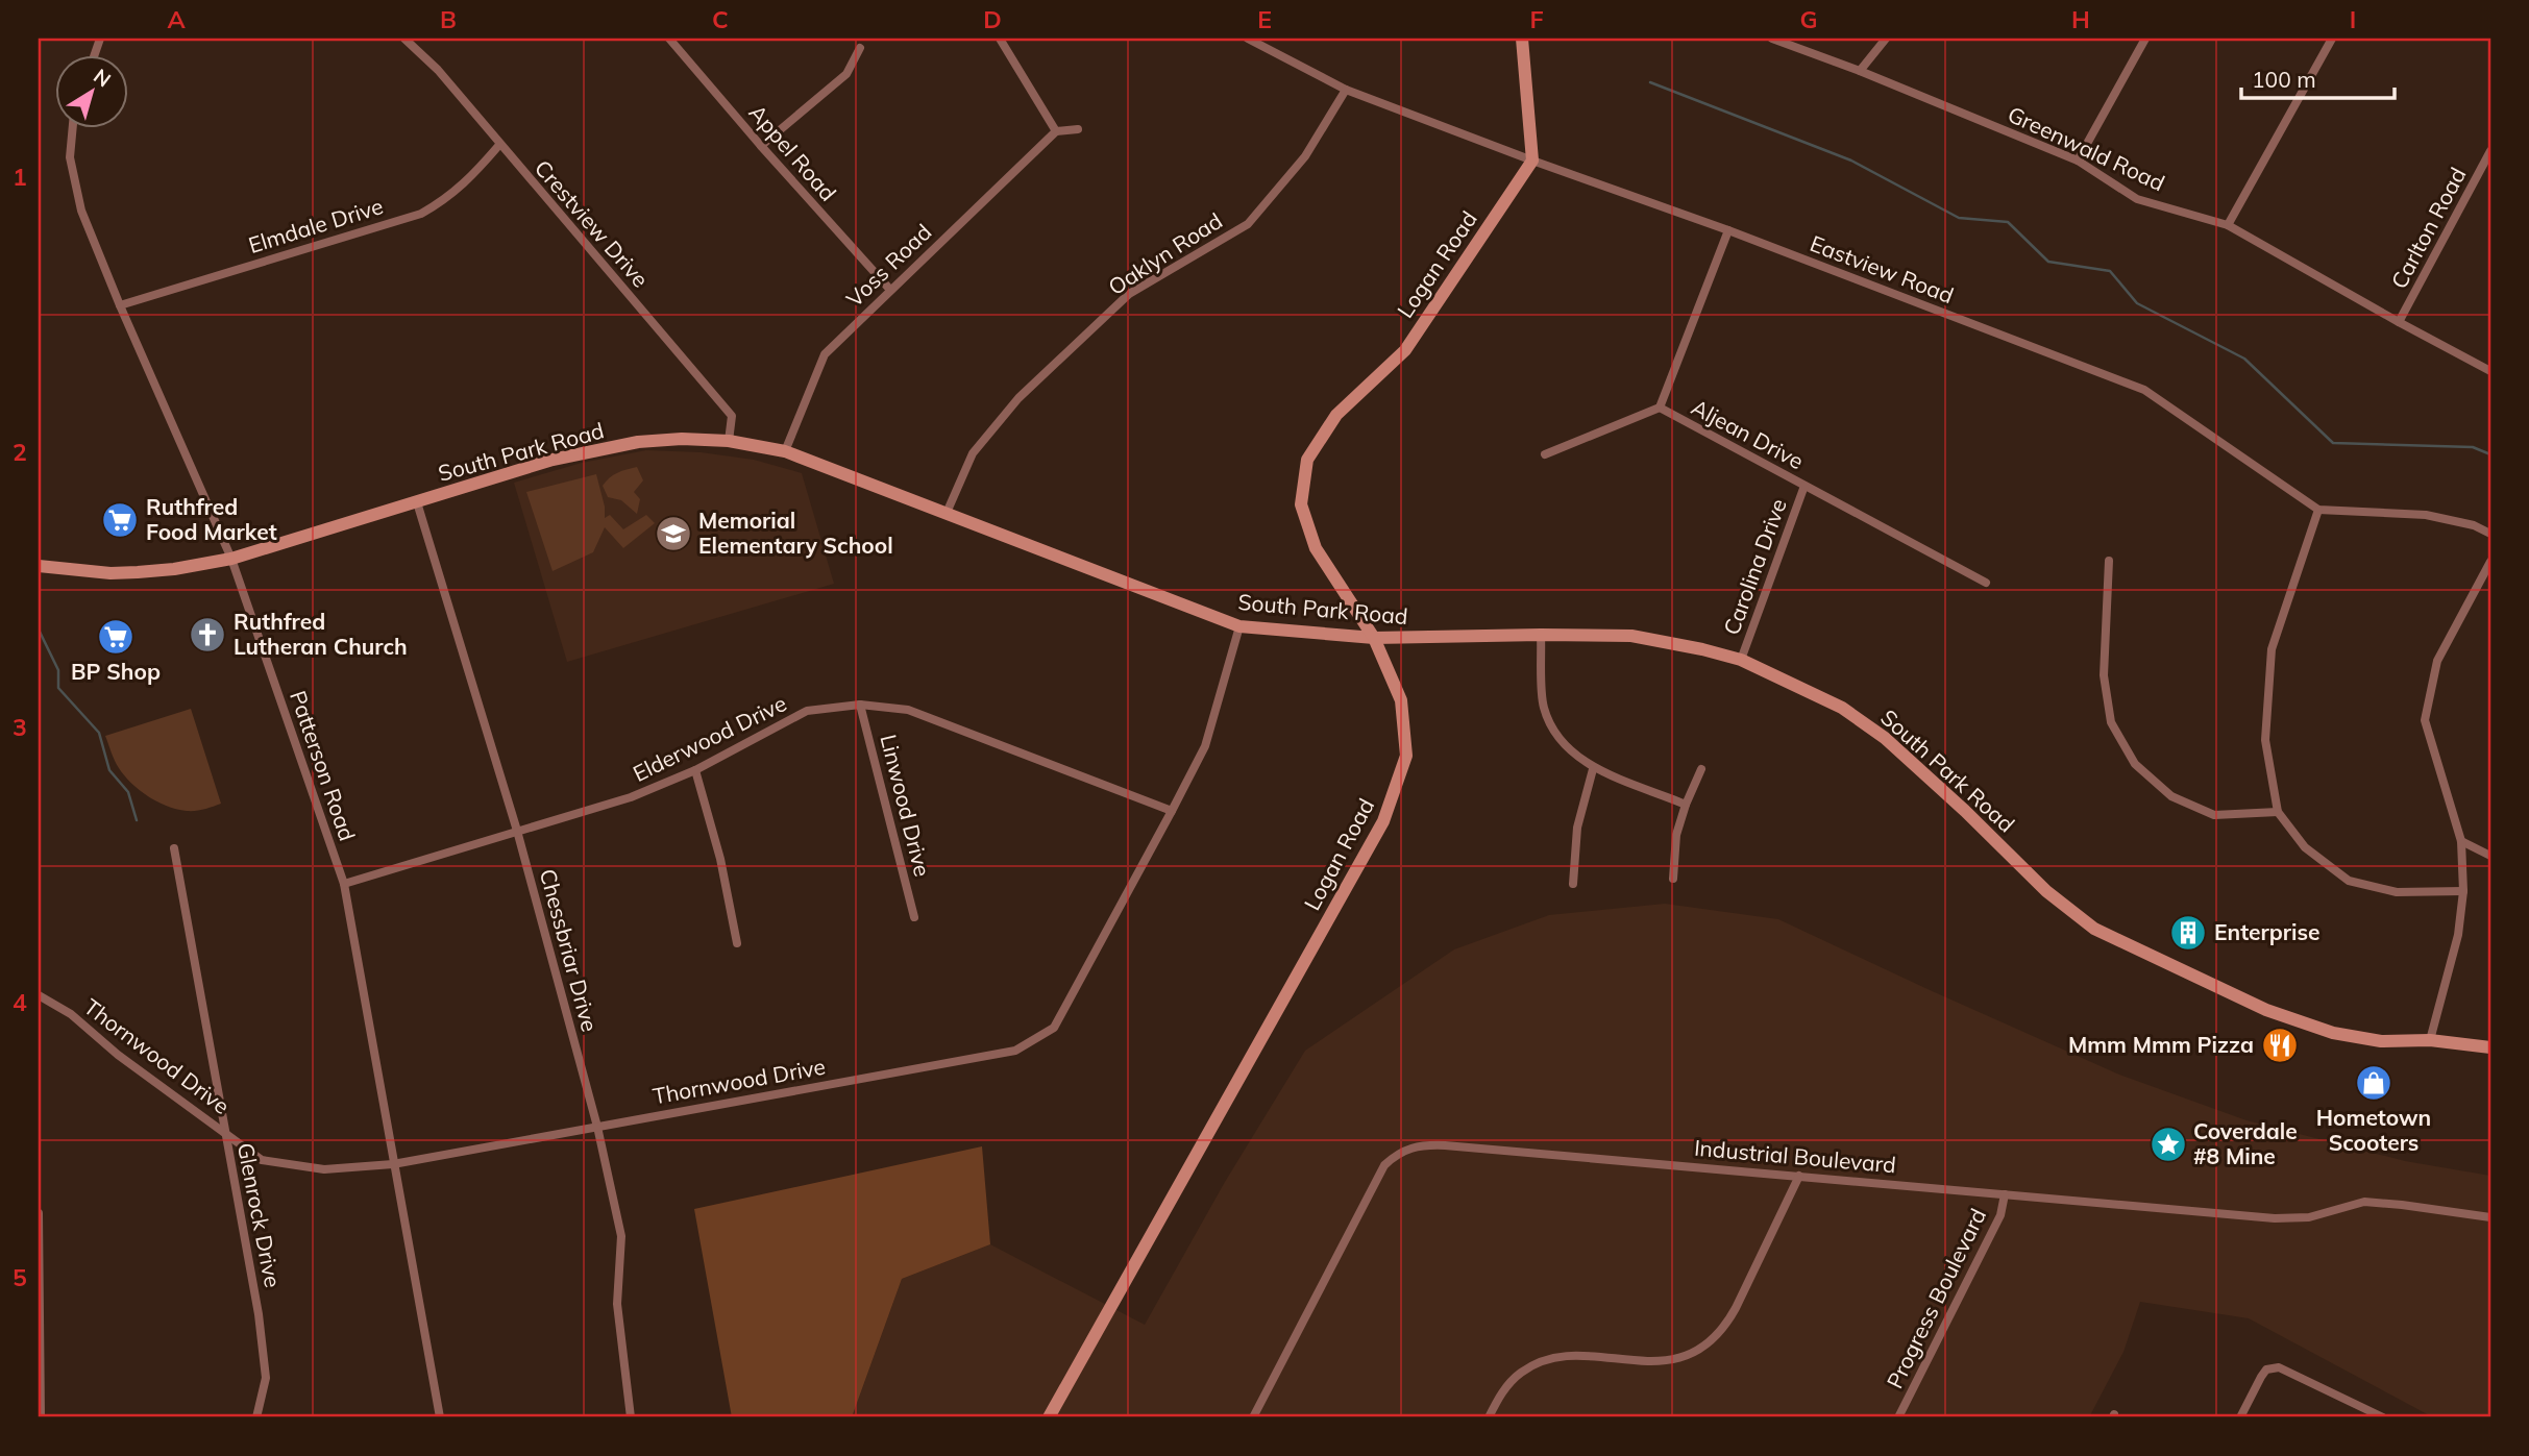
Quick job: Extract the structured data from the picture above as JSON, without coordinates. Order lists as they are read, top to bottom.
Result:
{
  "streets": {
    "main road": ["Logan Road", "South Park Road"],
    "street": [
      "Greenwald Road",
      "Appel Road",
      "Crestview Drive",
      "Elmdale Drive",
      "Carlton Road",
      "Oaklyn Road",
      "Voss Road",
      "Eastview Road",
      "Aljean Drive",
      "Carolina Drive",
      "Elderwood Drive",
      "Patterson Road",
      "Linwood Drive",
      "Chessbriar Drive",
      "Thornwood Drive",
      "Industrial Boulevard",
      "Glenrock Drive",
      "Progress Boulevard"
    ]
  },
  "crossings": [
    ["Greenwald Road", "Carlton Road"],
    ["Appel Road", "Voss Road"],
    ["Crestview Drive", "Elmdale Drive"],
    ["Crestview Drive", "South Park Road"],
    ["Elmdale Drive", "Patterson Road"],
    ["Oaklyn Road", "Eastview Road"],
    ["Oaklyn Road", "South Park Road"],
    ["Logan Road", "Eastview Road"],
    ["Logan Road", "South Park Road"],
    ["Voss Road", "South Park Road"],
    ["Eastview Road", "Aljean Drive"],
    ["Aljean Drive", "Carolina Drive"],
    ["South Park Road", "Carolina Drive"],
    ["South Park Road", "Patterson Road"],
    ["South Park Road", "Chessbriar Drive"],
    ["South Park Road", "Thornwood Drive"],
    ["Elderwood Drive", "Patterson Road"],
    ["Elderwood Drive", "Linwood Drive"],
    ["Elderwood Drive", "Chessbriar Drive"],
    ["Elderwood Drive", "Thornwood Drive"],
    ["Patterson Road", "Thornwood Drive"],
    ["Chessbriar Drive", "Thornwood Drive"],
    ["Thornwood Drive", "Glenrock Drive"],
    ["Industrial Boulevard", "Progress Boulevard"]
  ],
  "places": {
    "supermarket": ["Ruthfred Food Market", "BP Shop"],
    "school or university": ["Memorial Elementary School"],
    "church": ["Ruthfred Lutheran Church"],
    "building": ["Enterprise"],
    "restaurant": ["Mmm Mmm Pizza"],
    "shop": ["Hometown Scooters"],
    "place": ["Coverdale #8 Mine"]
  },
  "scale_bar": "100 m",
  "north": "top right",
  "grid": {
    "columns": [
      "A",
      "B",
      "C",
      "D",
      "E",
      "F",
      "G",
      "H",
      "I"
    ],
    "rows": [
      "1",
      "2",
      "3",
      "4",
      "5"
    ]
  }
}
